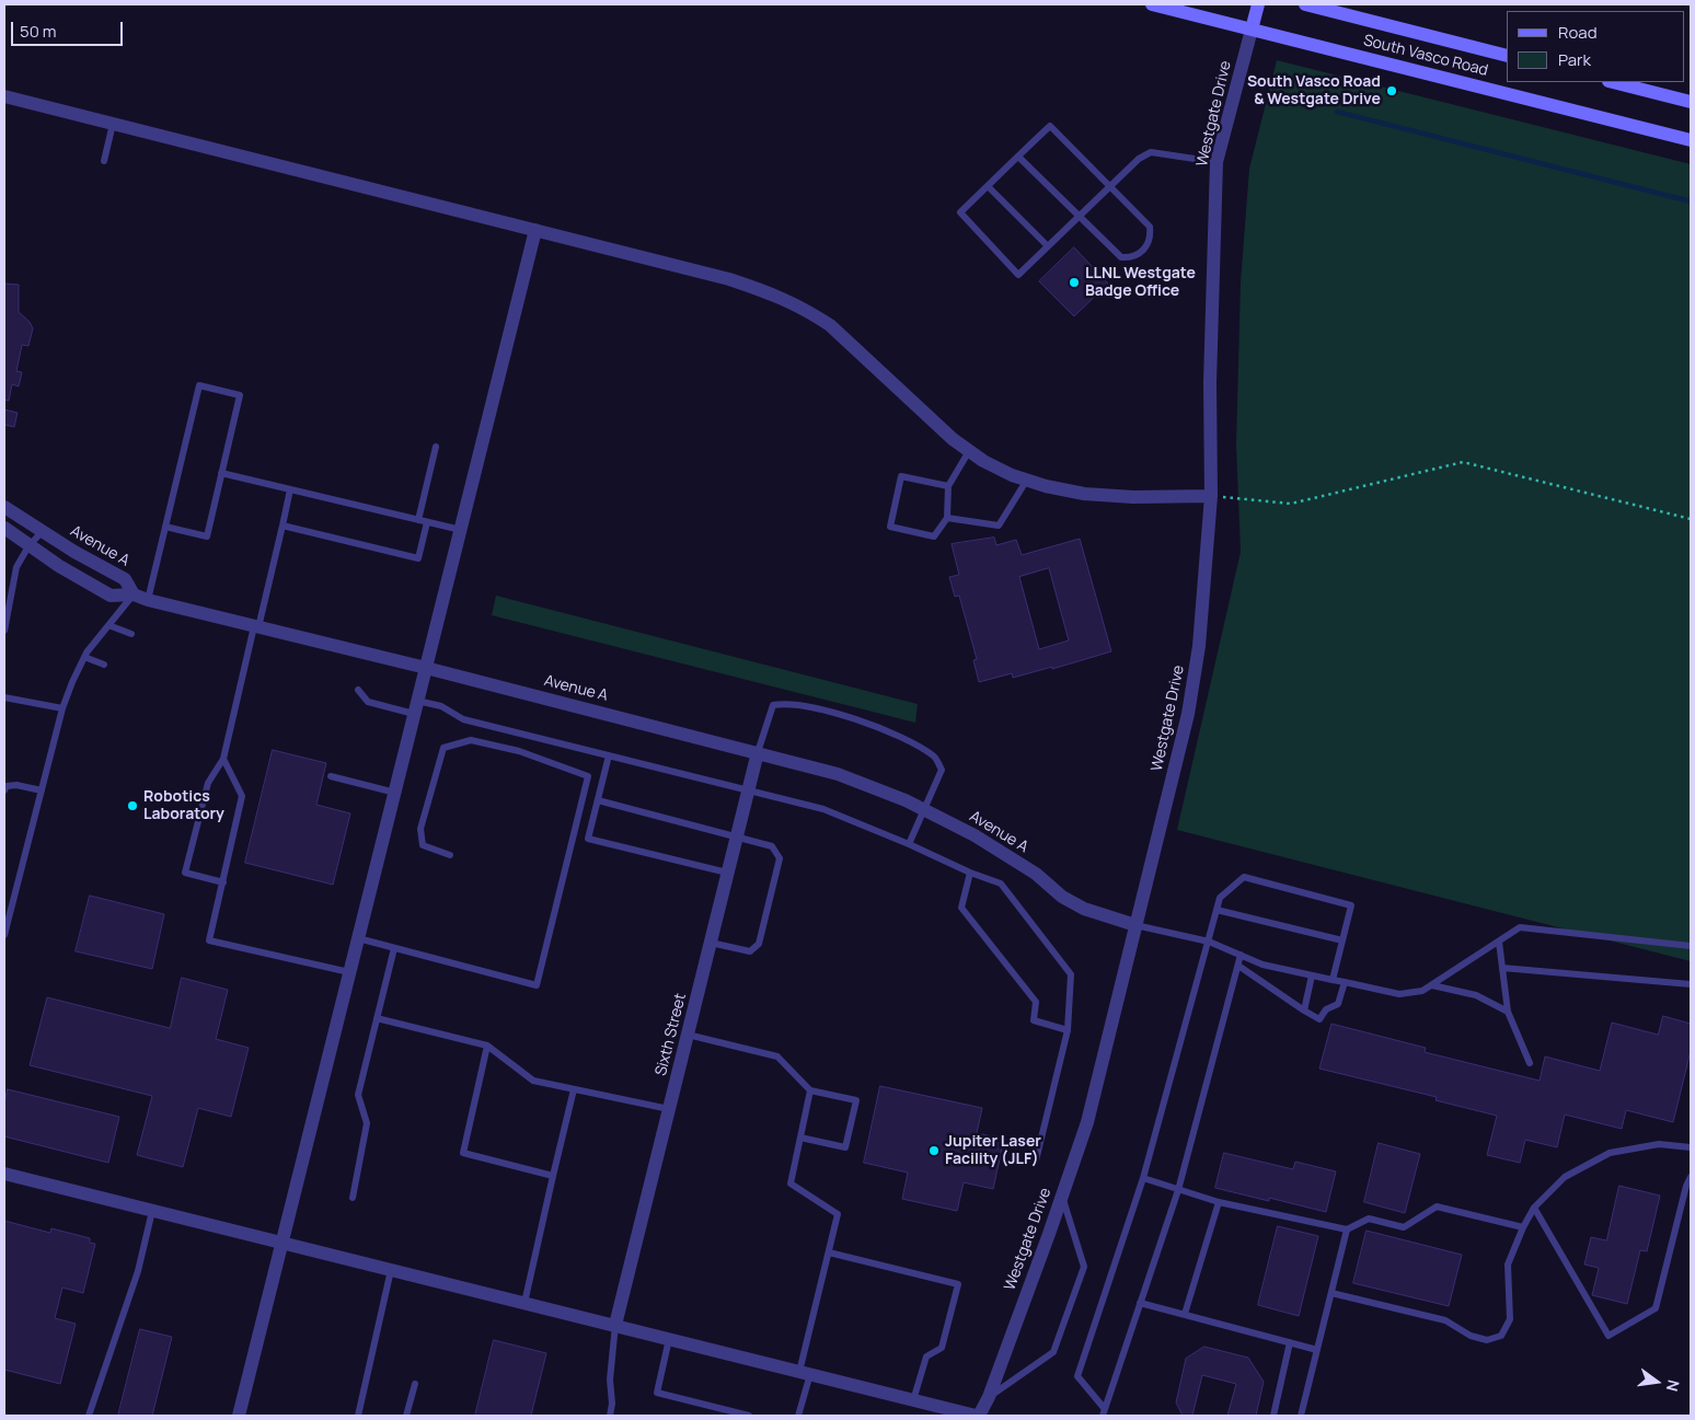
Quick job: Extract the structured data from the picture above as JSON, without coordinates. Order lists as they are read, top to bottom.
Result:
{
  "streets": {
    "main road": ["South Vasco Road", "Westgate Drive"],
    "street": ["Avenue A", "Sixth Street"]
  },
  "crossings": [
    ["South Vasco Road", "Westgate Drive"],
    ["Westgate Drive", "Avenue A"],
    ["Avenue A", "Sixth Street"]
  ],
  "places": [
    "South Vasco Road & Westgate Drive",
    "LLNL Westgate Badge Office",
    "Robotics Laboratory",
    "Jupiter Laser Facility (JLF)"
  ],
  "legend": ["Road", "Park"],
  "scale_bar": "50 m",
  "north": "right"
}
